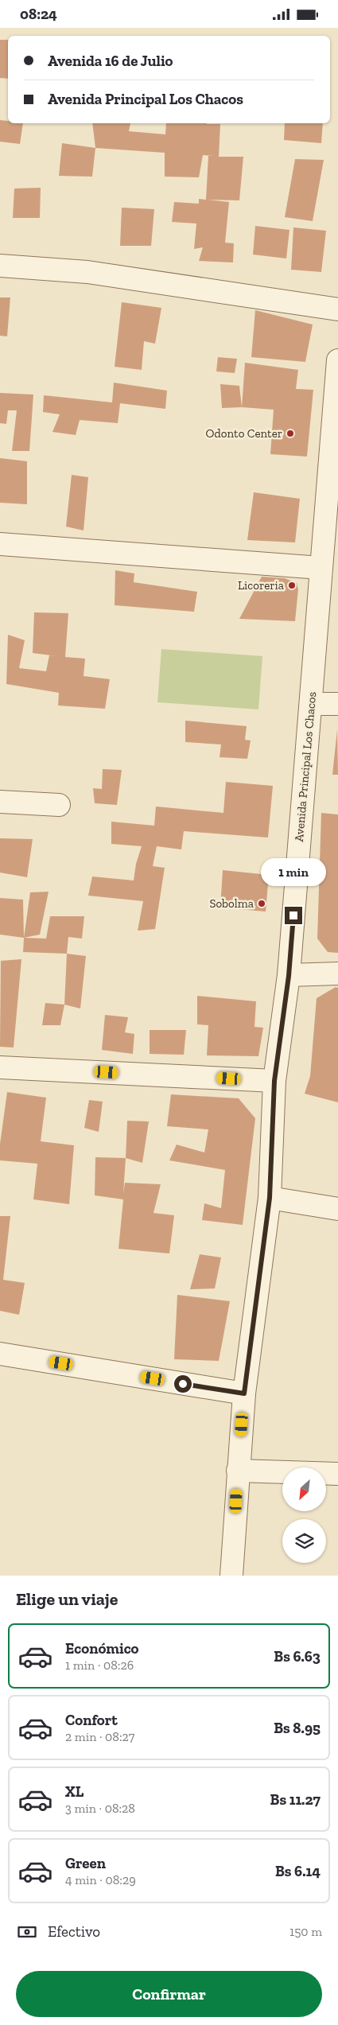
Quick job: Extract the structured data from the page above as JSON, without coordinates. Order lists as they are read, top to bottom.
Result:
{
  "streets": {
    "street": ["Avenida Principal Los Chacos"]
  },
  "places": ["Odonto Center", "Licoreria", "Sobolma"],
  "north": "bottom left",
  "page": {
    "status": "08:24",
    "banner": ["Avenida 16 de Julio", "Avenida Principal Los Chacos"],
    "bubble": "1 min",
    "heading": "Elige un viaje",
    "list": [
      {
        "name": "Económico",
        "note": "1 min · 08:26",
        "value": "Bs 6.63"
      },
      {
        "name": "Confort",
        "note": "2 min · 08:27",
        "value": "Bs 8.95"
      },
      {
        "name": "XL",
        "note": "3 min · 08:28",
        "value": "Bs 11.27"
      },
      {
        "name": "Green",
        "note": "4 min · 08:29",
        "value": "Bs 6.14"
      }
    ],
    "pay": ["Efectivo", "150 m"],
    "buttons": "Confirmar"
  }
}
